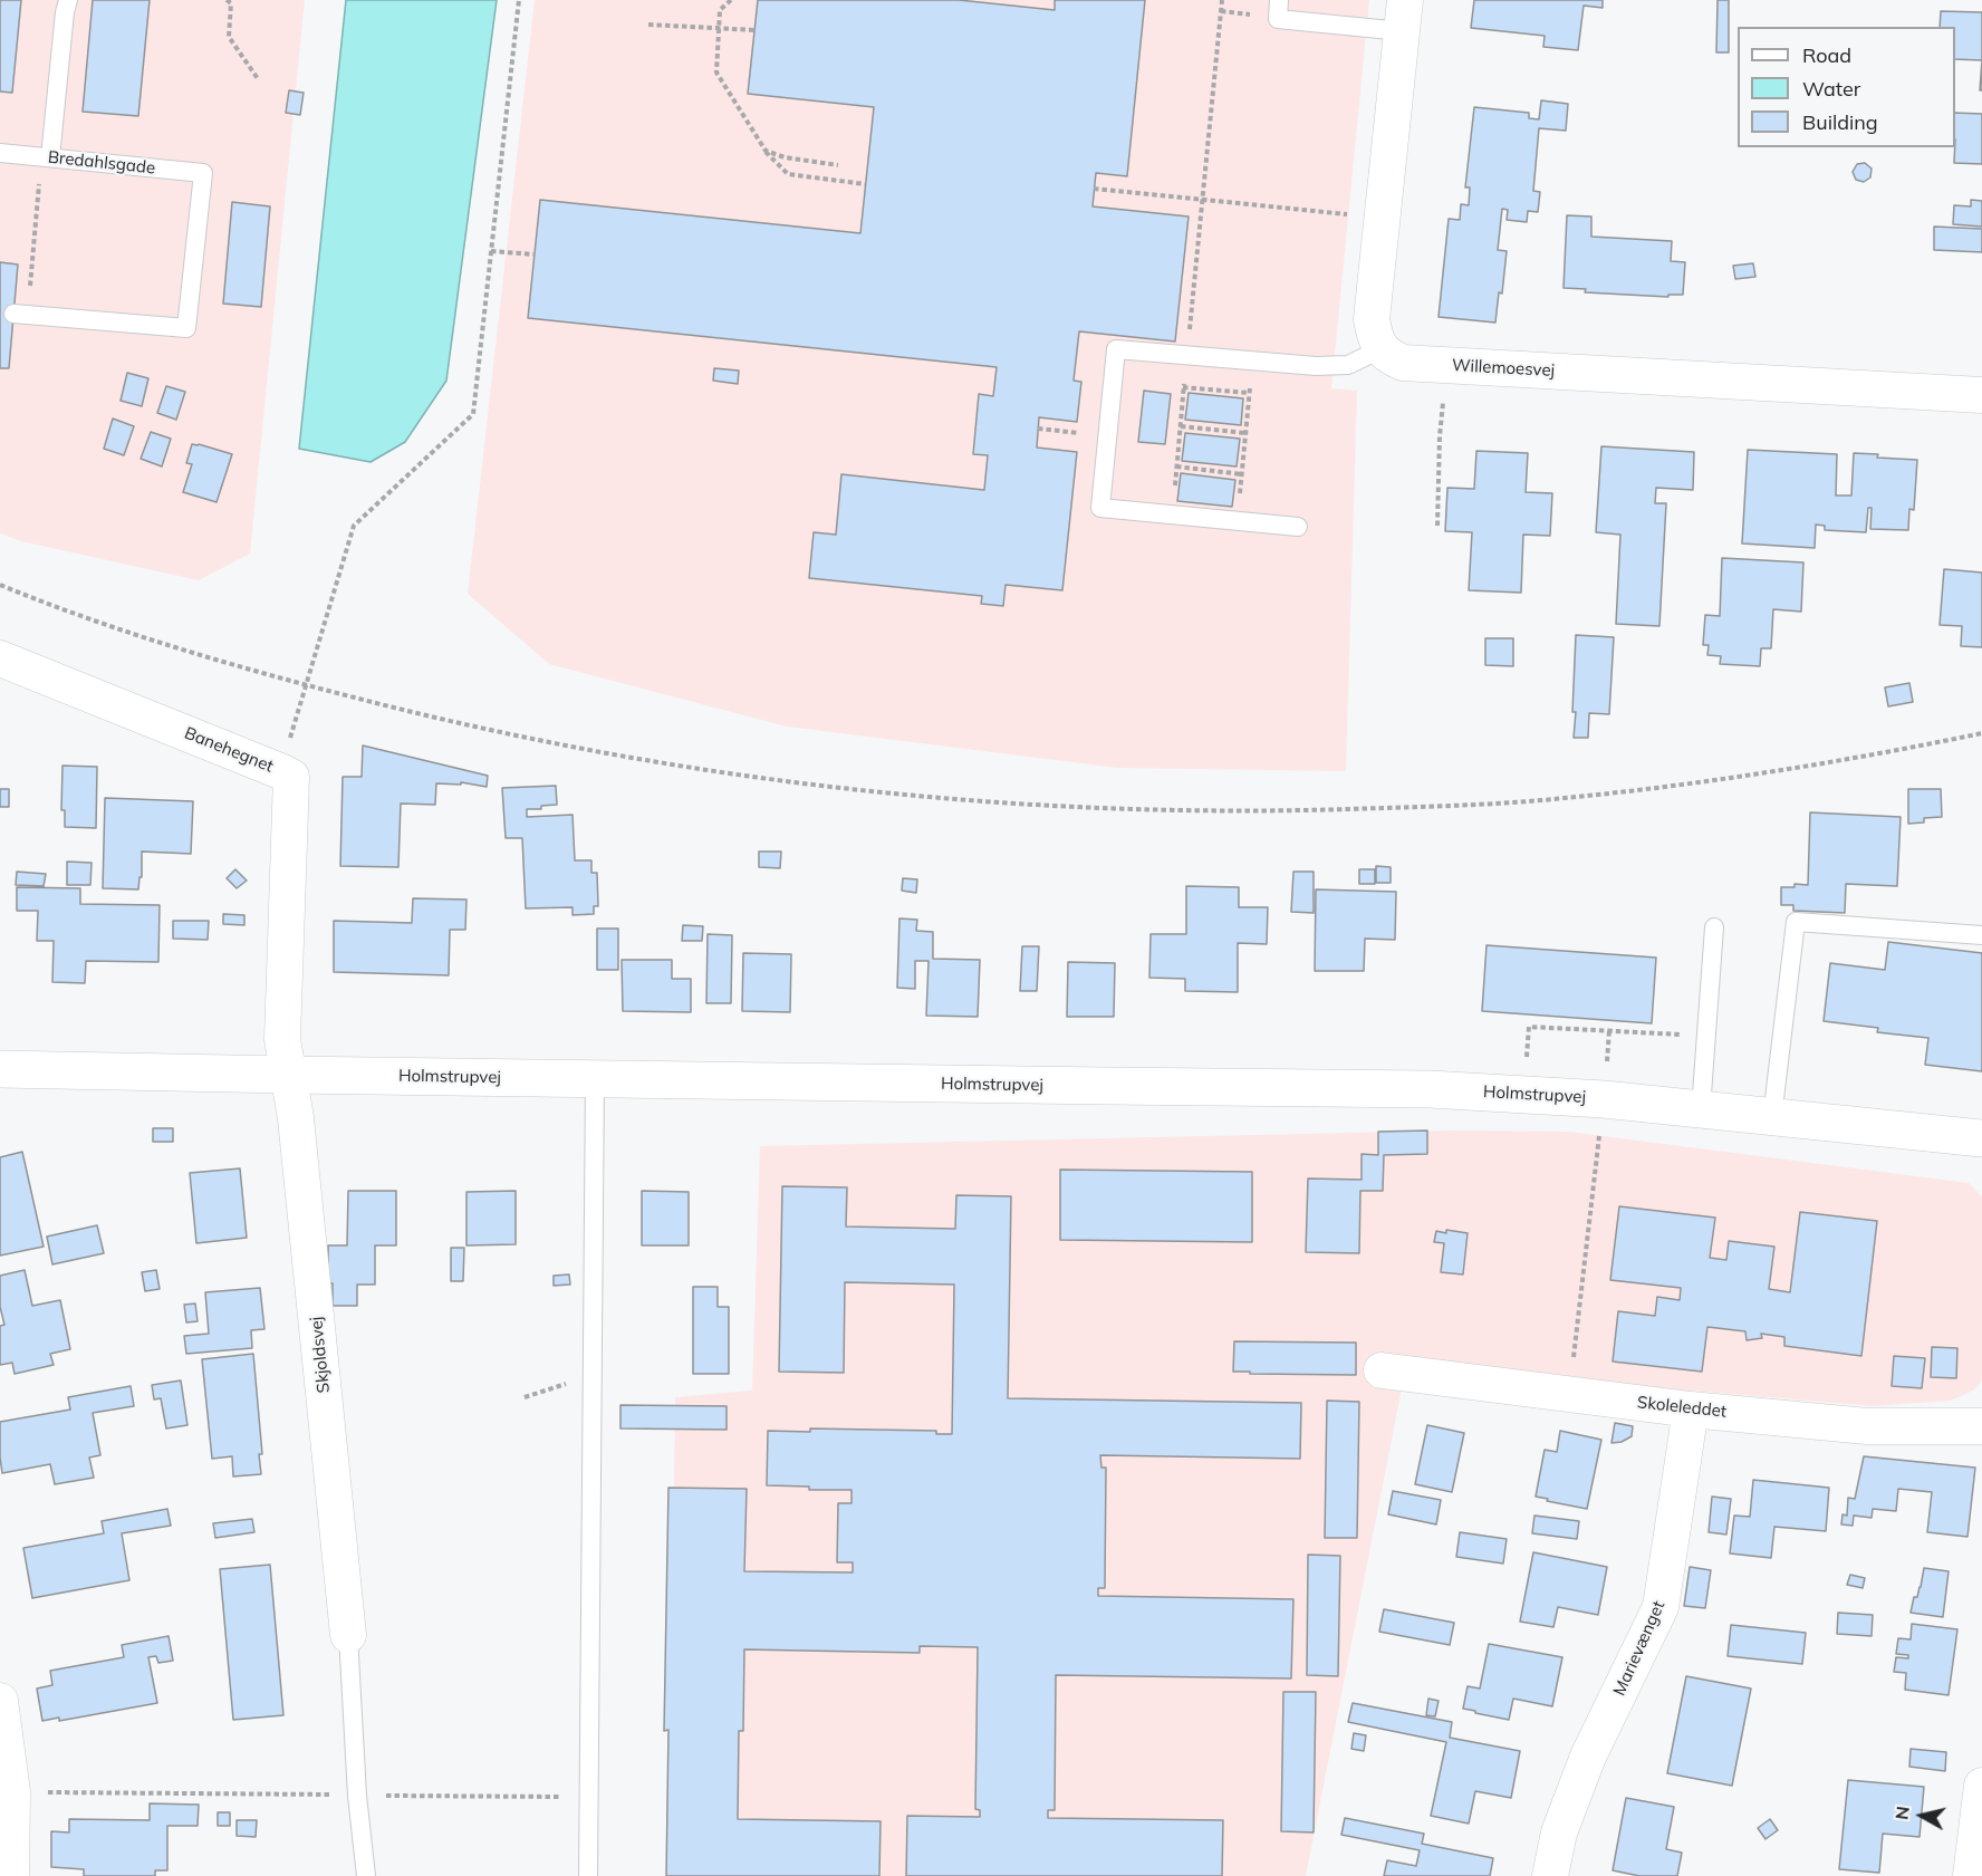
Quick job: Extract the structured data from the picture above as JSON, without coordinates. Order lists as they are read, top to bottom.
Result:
{
  "streets": {
    "street": [
      "Willemoesvej",
      "Banehegnet",
      "Holmstrupvej",
      "Skjoldsvej",
      "Skoleleddet",
      "Marievænget"
    ],
    "lane": ["Bredahlsgade"]
  },
  "crossings": [
    ["Banehegnet", "Holmstrupvej"],
    ["Banehegnet", "Skjoldsvej"],
    ["Holmstrupvej", "Skjoldsvej"],
    ["Skoleleddet", "Marievænget"]
  ],
  "legend": ["Road", "Water", "Building"],
  "north": "left"
}
